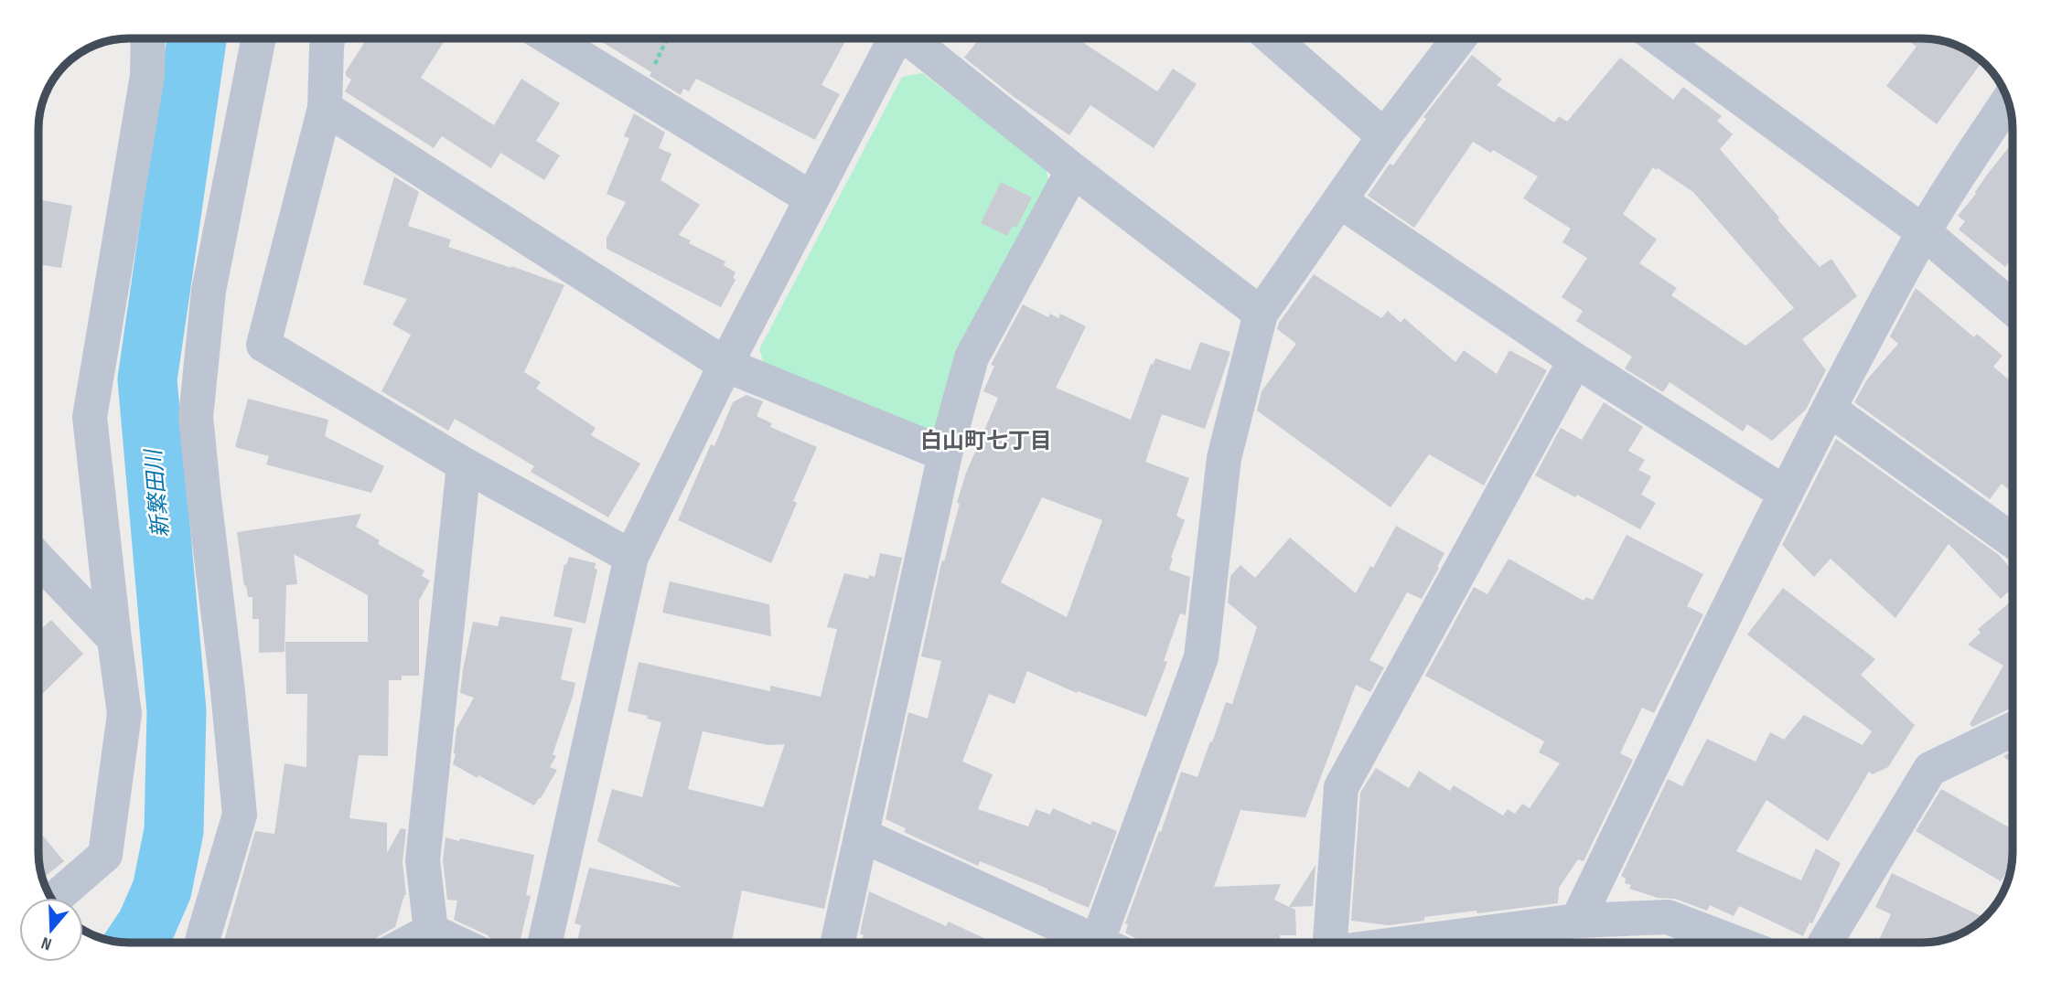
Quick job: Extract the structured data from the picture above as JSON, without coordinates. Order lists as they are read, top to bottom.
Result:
{
  "districts": ["白山町七丁目"],
  "water": ["新繁田川"],
  "north": "bottom"
}
